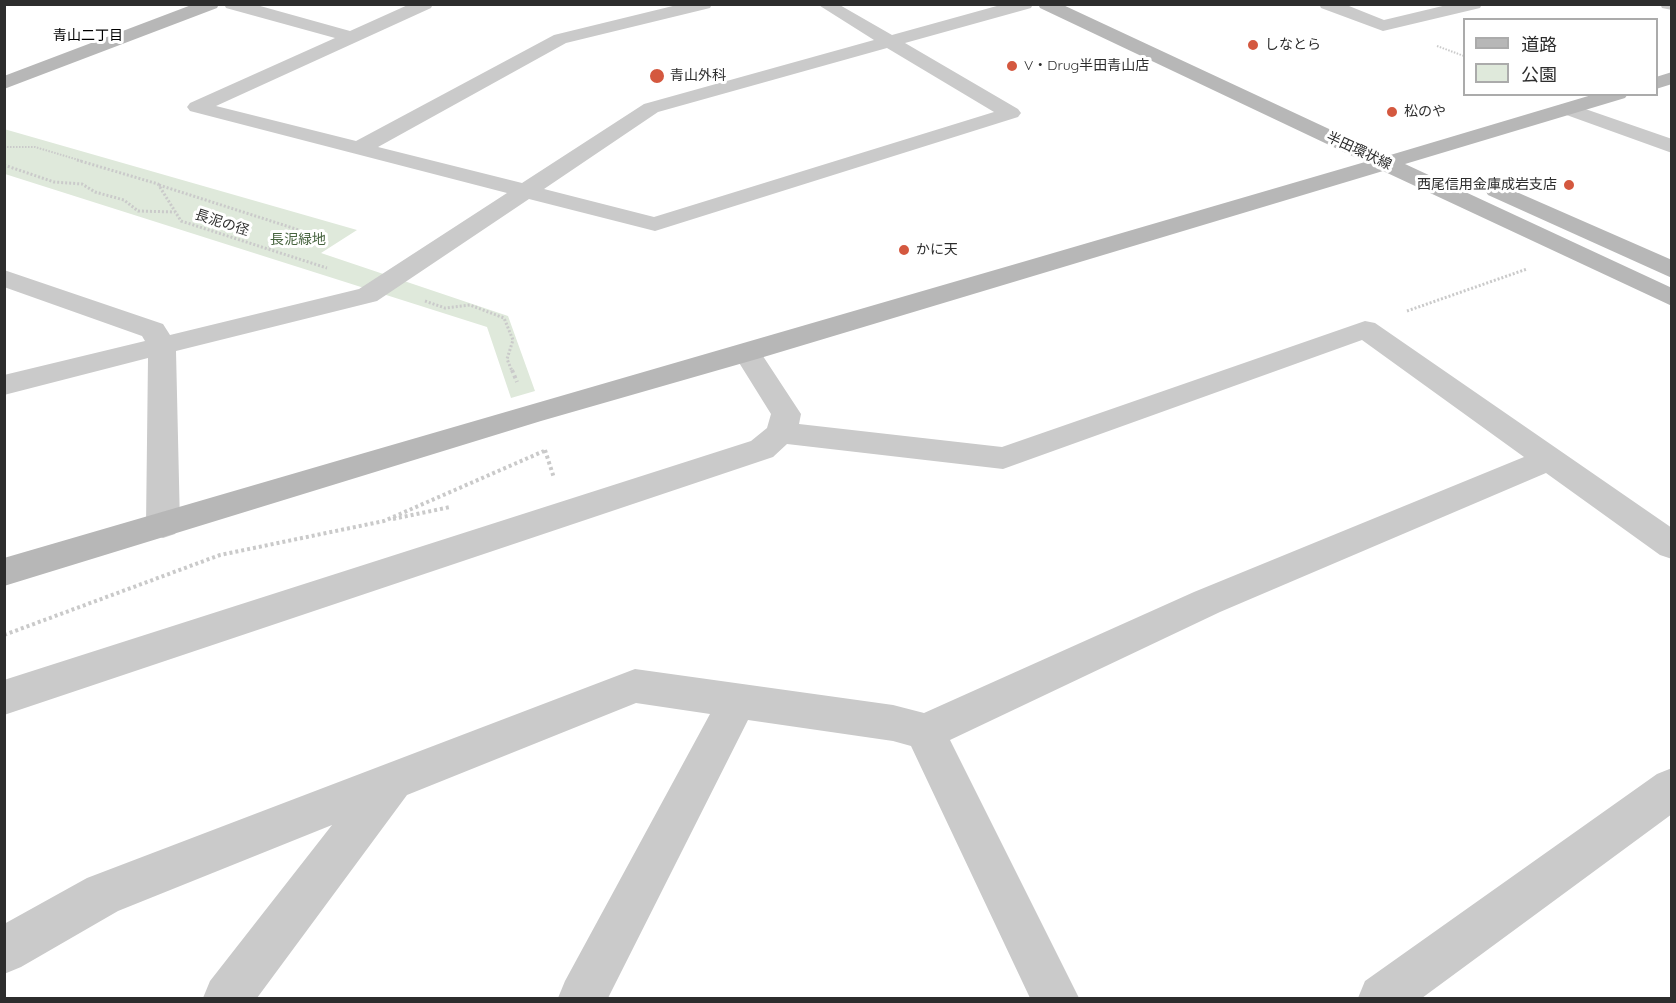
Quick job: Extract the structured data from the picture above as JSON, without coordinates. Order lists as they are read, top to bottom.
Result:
{
  "streets": {
    "street": ["半田環状線"],
    "path": ["長泥の径"]
  },
  "districts": ["青山二丁目"],
  "parks": ["長泥緑地"],
  "places": [
    "しなとら",
    "V・Drug半田青山店",
    "青山外科",
    "松のや",
    "西尾信用金庫成岩支店",
    "かに天"
  ],
  "legend": ["道路", "公園"]
}
